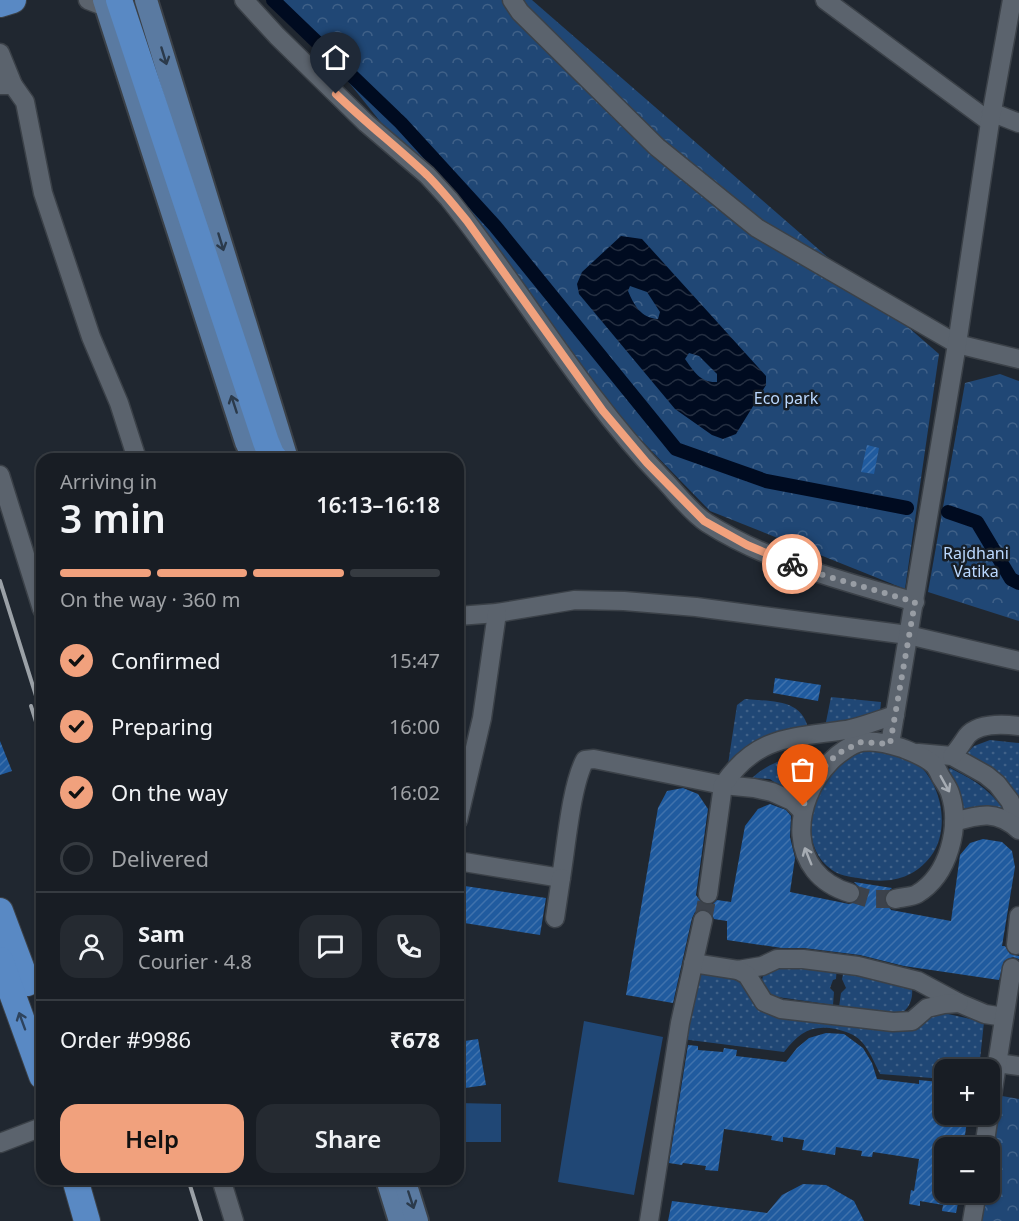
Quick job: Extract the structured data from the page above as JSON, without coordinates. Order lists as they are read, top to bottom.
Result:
{
  "parks": ["Eco park", "Rajdhani Vatika"],
  "page": {
    "heading": ["3 min", "Arriving in", "16:13–16:18"],
    "panel": [
      "Sam",
      "Courier · 4.8",
      "Order #9986",
      "₹678"
    ],
    "bar": "On the way · 360 m",
    "list": [
      ["Confirmed", "15:47"],
      ["Preparing", "16:00"],
      ["On the way", "16:02"],
      "Delivered"
    ],
    "map_buttons": ["+", "−"],
    "buttons": ["Help", "Share"]
  }
}
